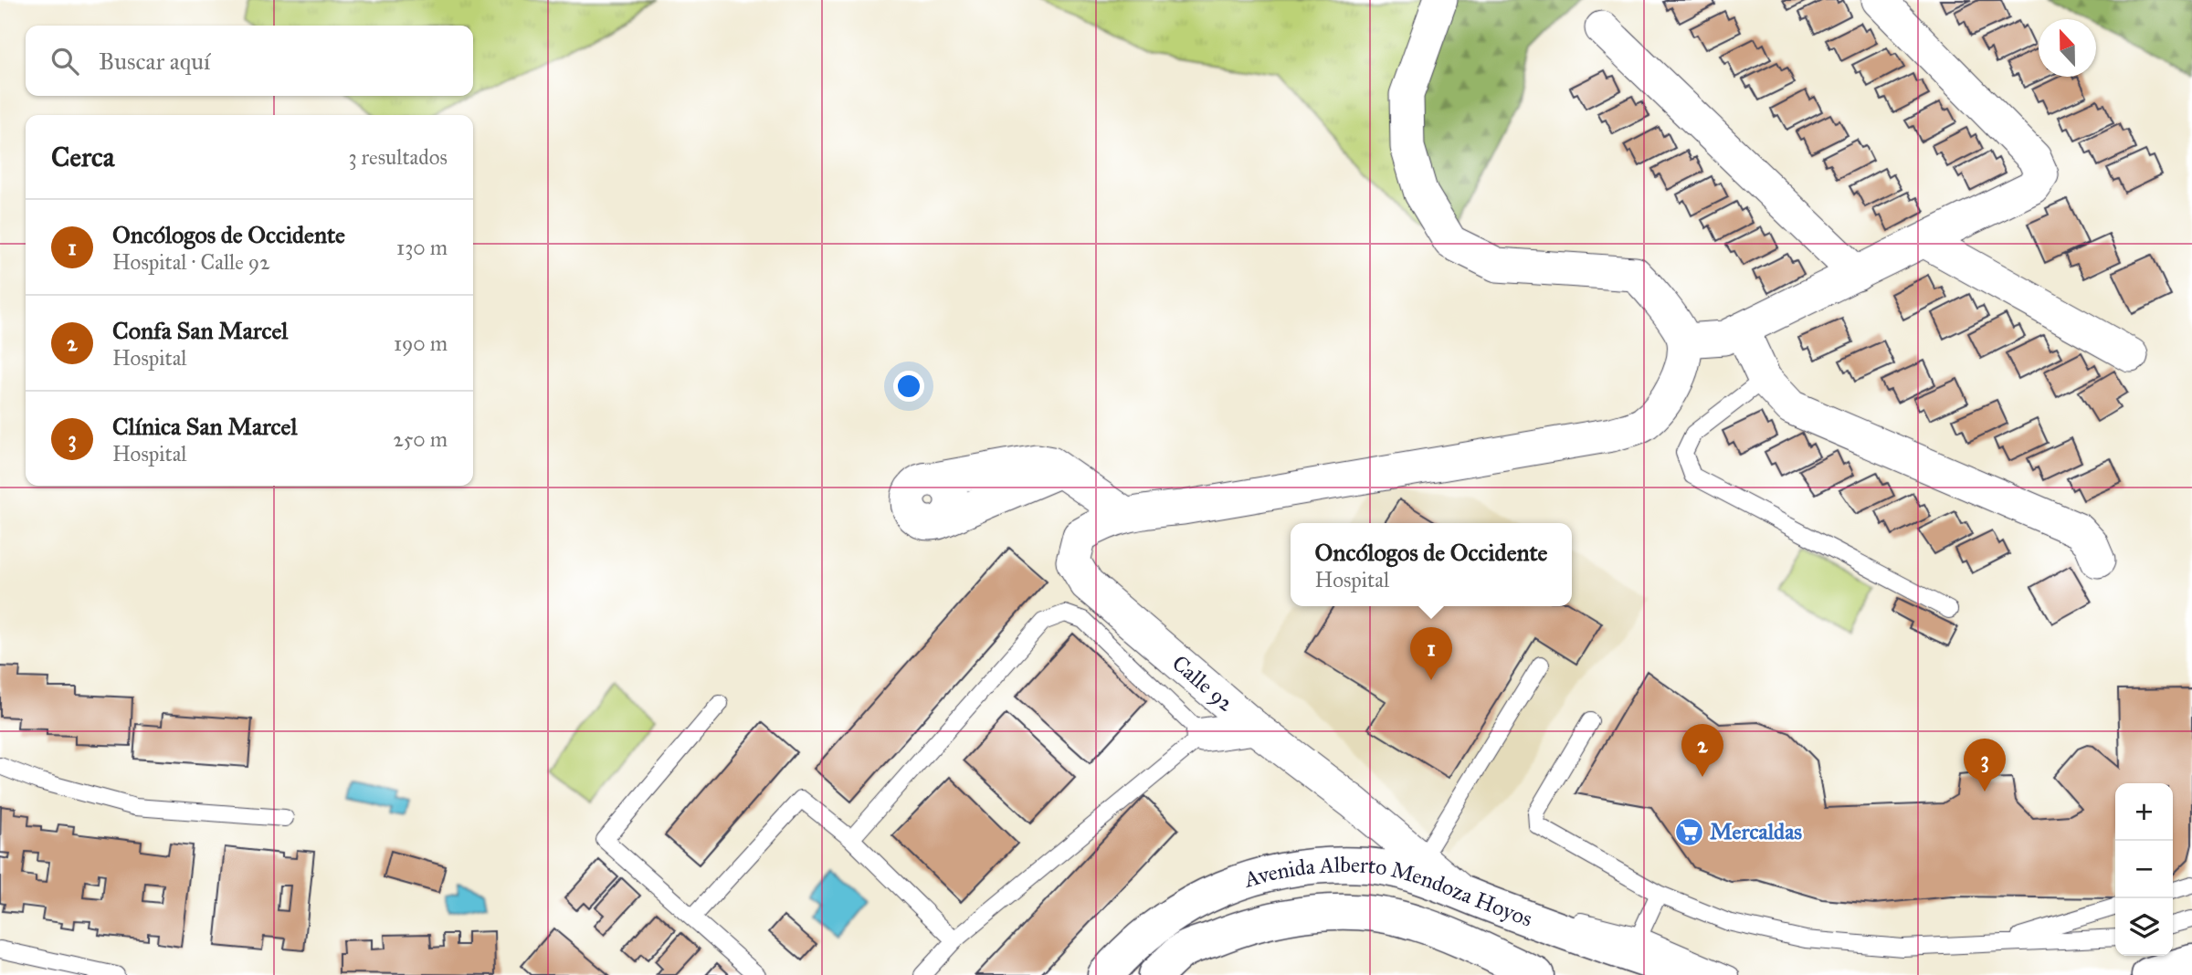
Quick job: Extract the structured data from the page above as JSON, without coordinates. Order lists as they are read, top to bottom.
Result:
{
  "streets": {
    "main road": ["Avenida Alberto Mendoza Hoyos"],
    "street": ["Calle 92"]
  },
  "crossings": [
    ["Calle 92", "Avenida Alberto Mendoza Hoyos"]
  ],
  "places": {
    "supermarket": ["Mercaldas"]
  },
  "north": "top",
  "page": {
    "search": "Buscar aquí",
    "heading": ["Cerca", "3 resultados"],
    "list": [
      {
        "mark": "1",
        "name": "Oncólogos de Occidente",
        "note": "Hospital · Calle 92",
        "value": "130 m"
      },
      {
        "mark": "2",
        "name": "Confa San Marcel",
        "note": "Hospital",
        "value": "190 m"
      },
      {
        "mark": "3",
        "name": "Clínica San Marcel",
        "note": "Hospital",
        "value": "250 m"
      }
    ],
    "popup": ["Oncólogos de Occidente", "Hospital"],
    "pins": ["1", "2", "3"],
    "map_buttons": ["+", "−"]
  }
}
